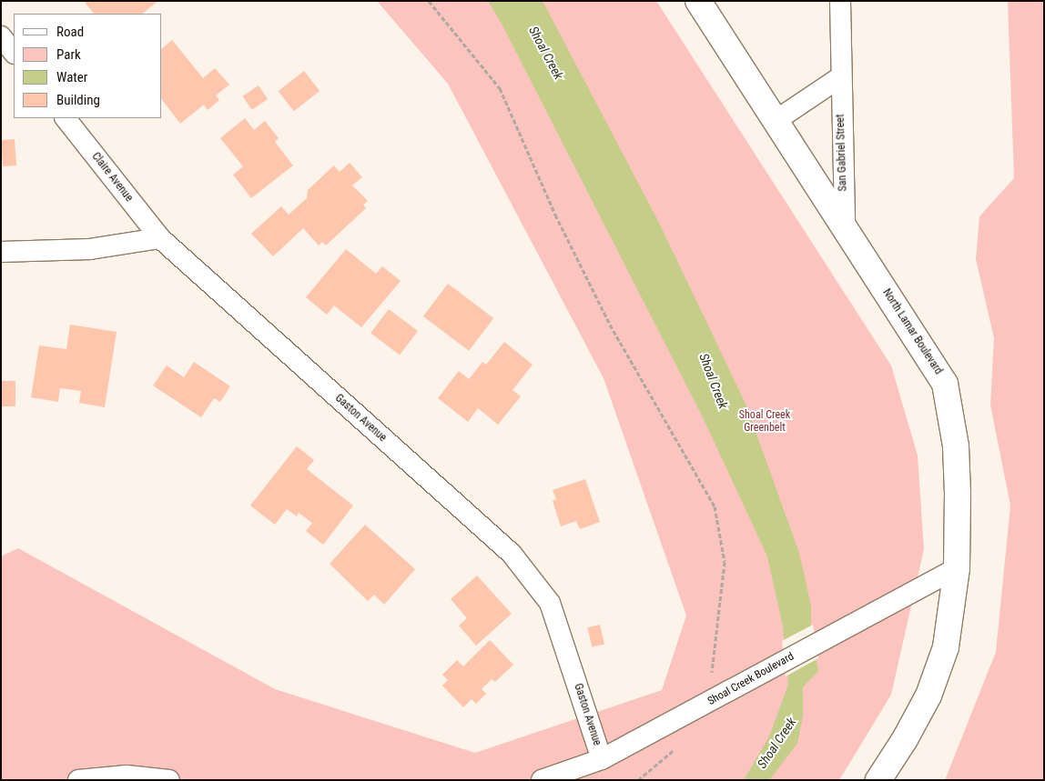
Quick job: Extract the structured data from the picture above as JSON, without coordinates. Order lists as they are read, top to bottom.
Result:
{
  "streets": {
    "main road": ["North Lamar Boulevard"],
    "street": [
      "San Gabriel Street",
      "Claire Avenue",
      "Gaston Avenue",
      "Shoal Creek Boulevard"
    ]
  },
  "crossings": [
    ["San Gabriel Street", "North Lamar Boulevard"],
    ["Claire Avenue", "Gaston Avenue"],
    ["North Lamar Boulevard", "Shoal Creek Boulevard"],
    ["Gaston Avenue", "Shoal Creek Boulevard"]
  ],
  "water": ["Shoal Creek"],
  "parks": ["Shoal Creek Greenbelt"],
  "legend": [
    "Road",
    "Park",
    "Water",
    "Building"
  ]
}
